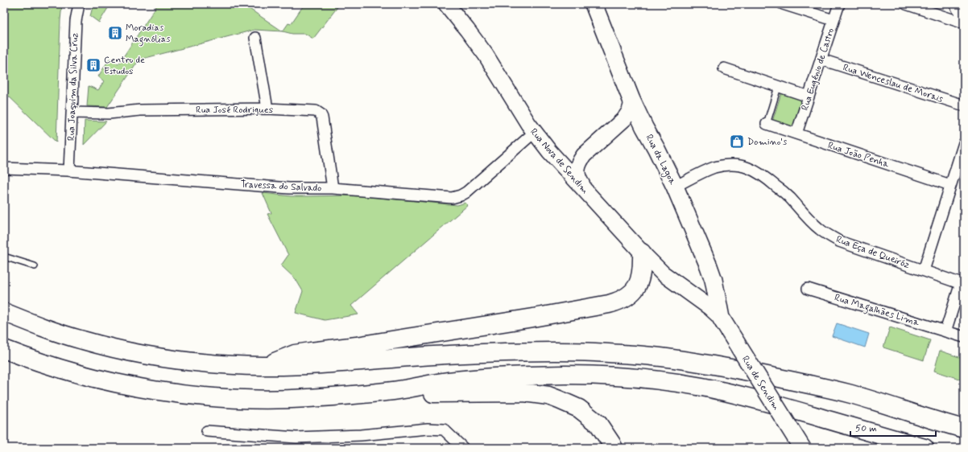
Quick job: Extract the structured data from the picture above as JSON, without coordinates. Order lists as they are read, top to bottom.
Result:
{
  "streets": {
    "main road": ["Rua da Lagoa", "Rua Nova de Sendim", "Rua de Sendim"],
    "street": [
      "Rua Eugénio de Castro",
      "Rua Wenceslau de Morais",
      "Rua Joaquim da Silva Cruz",
      "Rua José Rodrigues",
      "Rua João Penha",
      "Travessa do Salvado",
      "Rua Eça de Queiróz",
      "Rua Magalhães Lima"
    ]
  },
  "crossings": [
    ["Rua Eugénio de Castro", "Rua Wenceslau de Morais"],
    ["Rua Eugénio de Castro", "Rua João Penha"],
    ["Rua Joaquim da Silva Cruz", "Rua José Rodrigues"],
    ["Rua Joaquim da Silva Cruz", "Travessa do Salvado"],
    ["Rua José Rodrigues", "Travessa do Salvado"],
    ["Rua da Lagoa", "Rua Nova de Sendim"],
    ["Rua da Lagoa", "Rua Eça de Queiróz"],
    ["Rua da Lagoa", "Rua de Sendim"],
    ["Rua Nova de Sendim", "Travessa do Salvado"],
    ["Rua Nova de Sendim", "Rua de Sendim"]
  ],
  "places": {
    "building": ["Moradias Magnólias", "Centro de Estudos"],
    "shop": ["Domino's"]
  },
  "scale_bar": "50 m"
}
